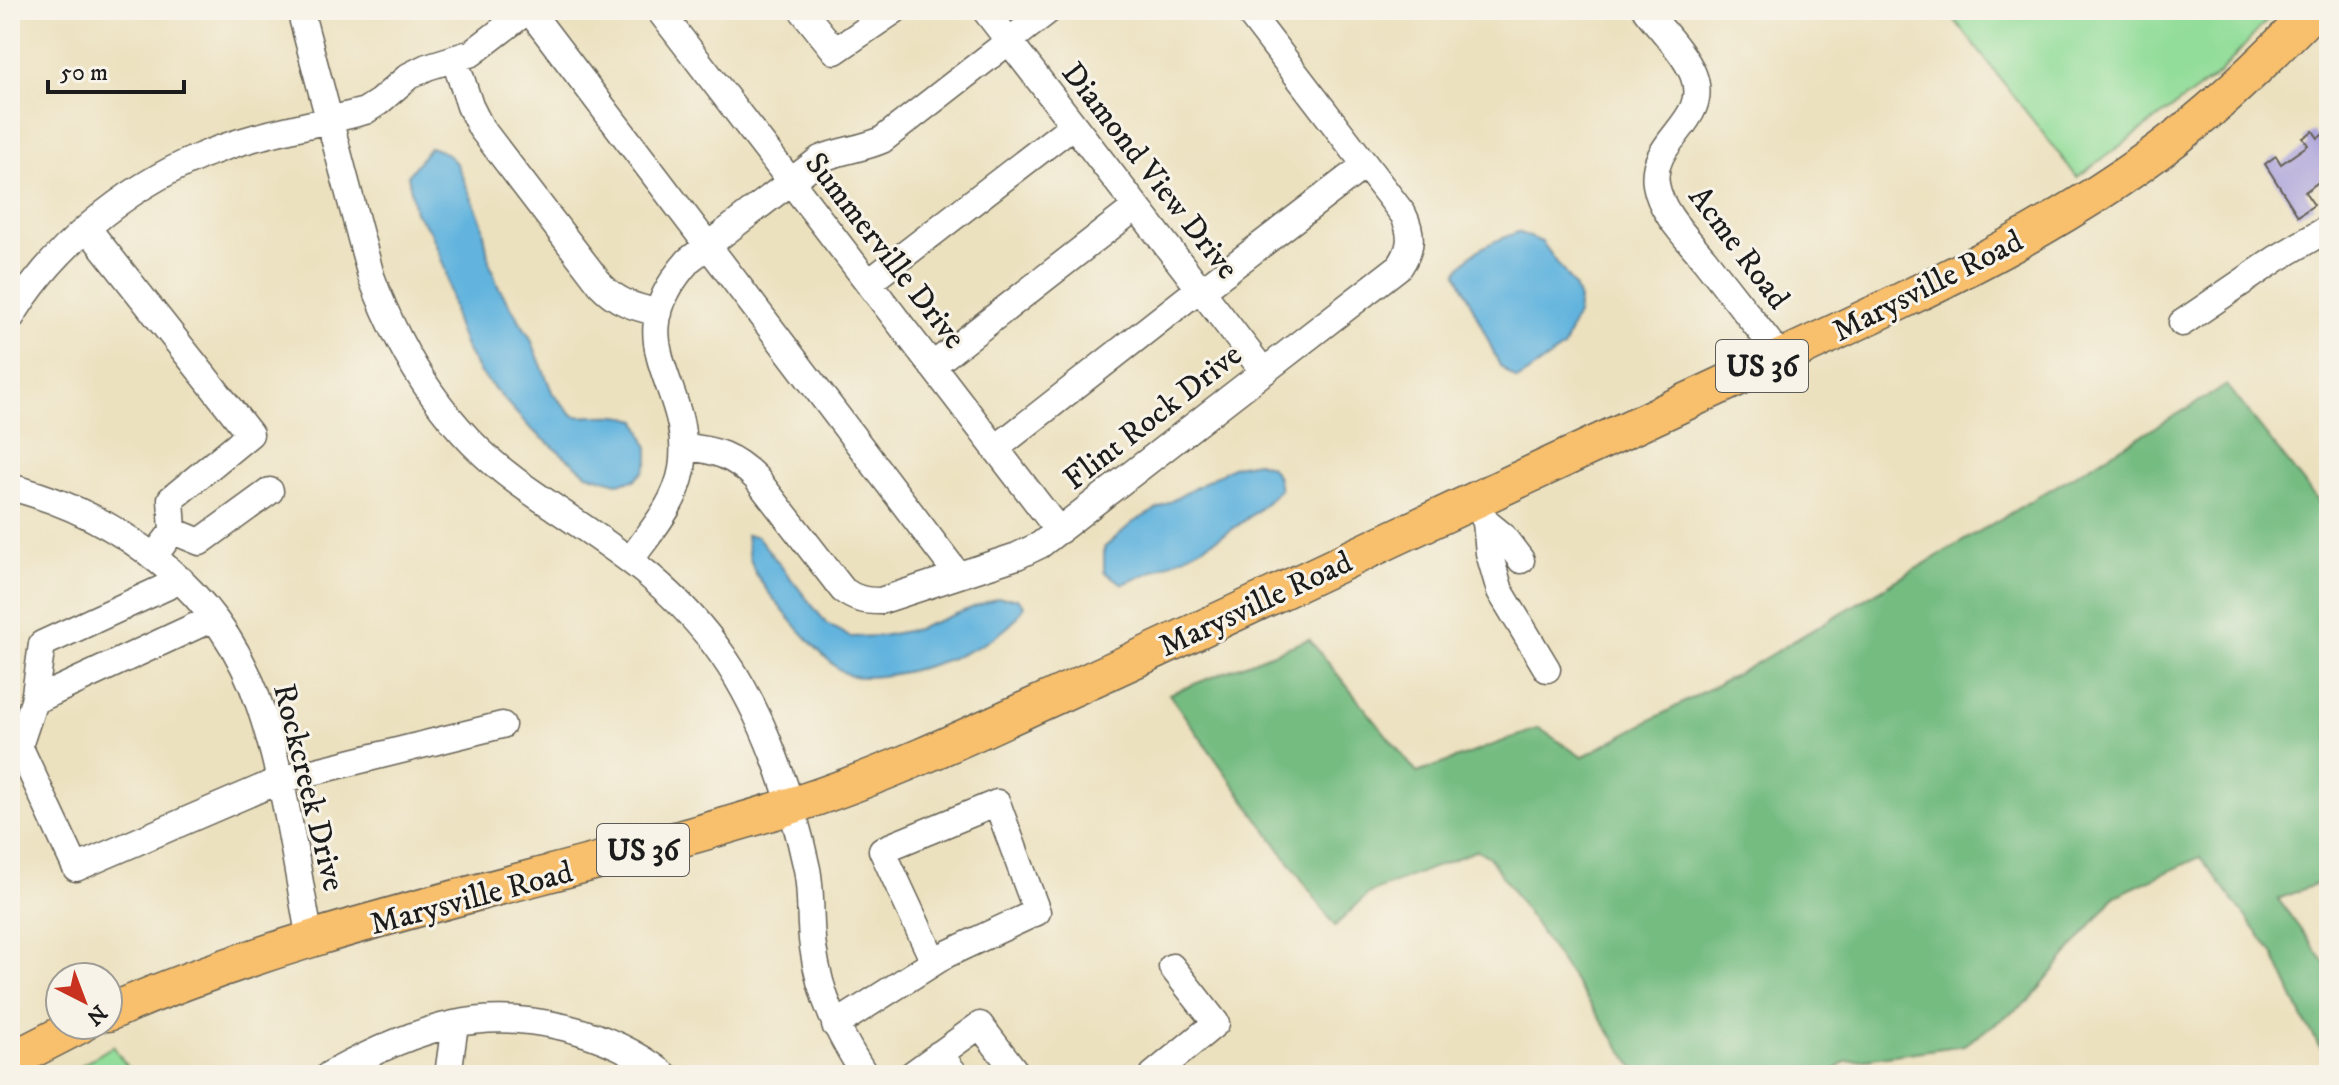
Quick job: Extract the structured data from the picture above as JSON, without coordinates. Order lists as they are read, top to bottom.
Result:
{
  "streets": {
    "highway": ["Marysville Road", "US 36"],
    "street": [
      "Diamond View Drive",
      "Acme Road",
      "Summerville Drive",
      "Flint Rock Drive",
      "Rockcreek Drive"
    ]
  },
  "crossings": [
    ["Diamond View Drive", "Flint Rock Drive"],
    ["Acme Road", "Marysville Road"],
    ["Summerville Drive", "Flint Rock Drive"],
    ["Marysville Road", "Rockcreek Drive"]
  ],
  "scale_bar": "50 m",
  "north": "bottom right"
}
